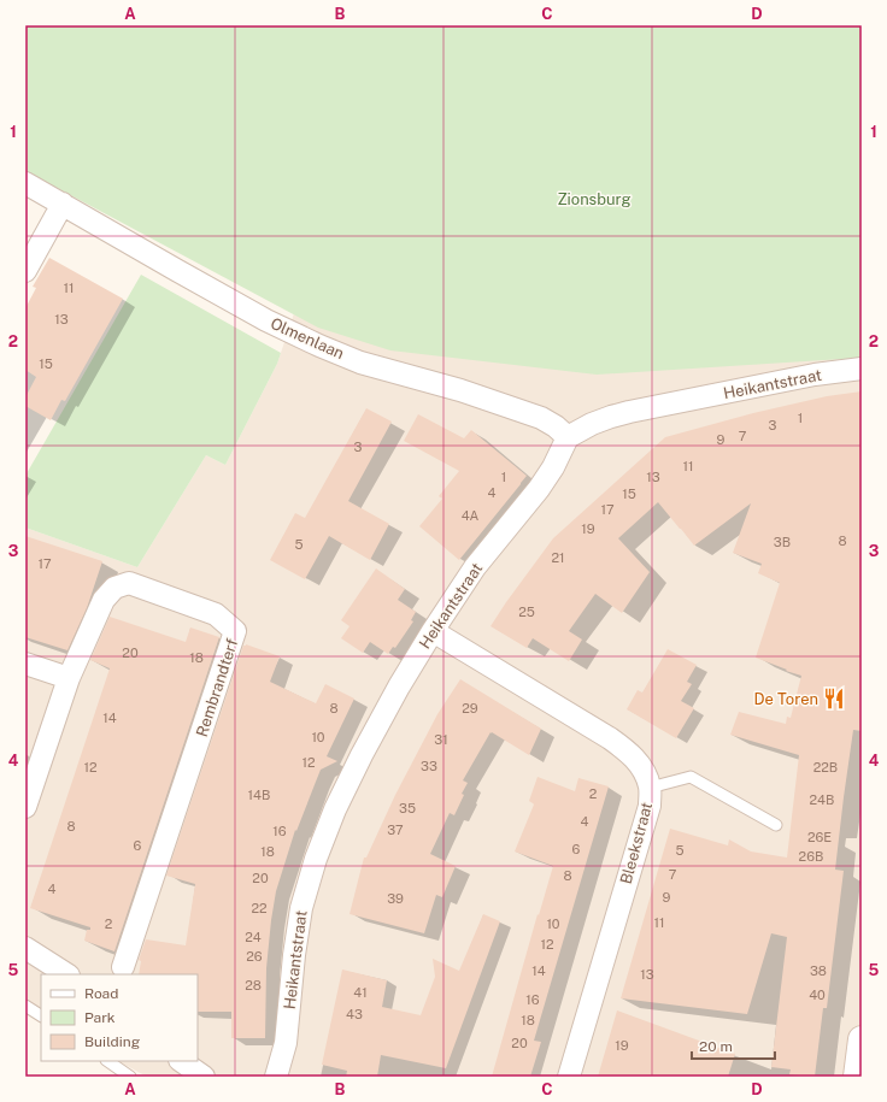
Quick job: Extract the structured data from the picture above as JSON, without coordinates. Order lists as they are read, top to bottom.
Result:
{
  "streets": {
    "street": [
      "Olmenlaan",
      "Heikantstraat",
      "Rembrandterf",
      "Bleekstraat"
    ]
  },
  "crossings": [
    ["Olmenlaan", "Heikantstraat"],
    ["Heikantstraat", "Bleekstraat"]
  ],
  "parks": ["Zionsburg"],
  "places": {
    "restaurant": ["De Toren"]
  },
  "house_numbers": [
    "11",
    "13",
    "15",
    "1",
    "3",
    "7",
    "9",
    "3",
    "11",
    "1",
    "13",
    "4",
    "15",
    "17",
    "4A",
    "19",
    "8",
    "3B",
    "5",
    "21",
    "17",
    "25",
    "20",
    "18",
    "8",
    "29",
    "14",
    "10",
    "31",
    "12",
    "33",
    "12",
    "22B",
    "2",
    "14B",
    "24B",
    "35",
    "4",
    "8",
    "37",
    "16",
    "26E",
    "6",
    "6",
    "5",
    "18",
    "26B",
    "7",
    "8",
    "20",
    "4",
    "9",
    "39",
    "22",
    "11",
    "2",
    "10",
    "24",
    "12",
    "26",
    "14",
    "38",
    "13",
    "28",
    "41",
    "40",
    "16",
    "43",
    "18",
    "20",
    "19"
  ],
  "legend": ["Road", "Park", "Building"],
  "scale_bar": "20 m",
  "grid": {
    "columns": [
      "A",
      "B",
      "C",
      "D"
    ],
    "rows": [
      "1",
      "2",
      "3",
      "4",
      "5"
    ]
  }
}
